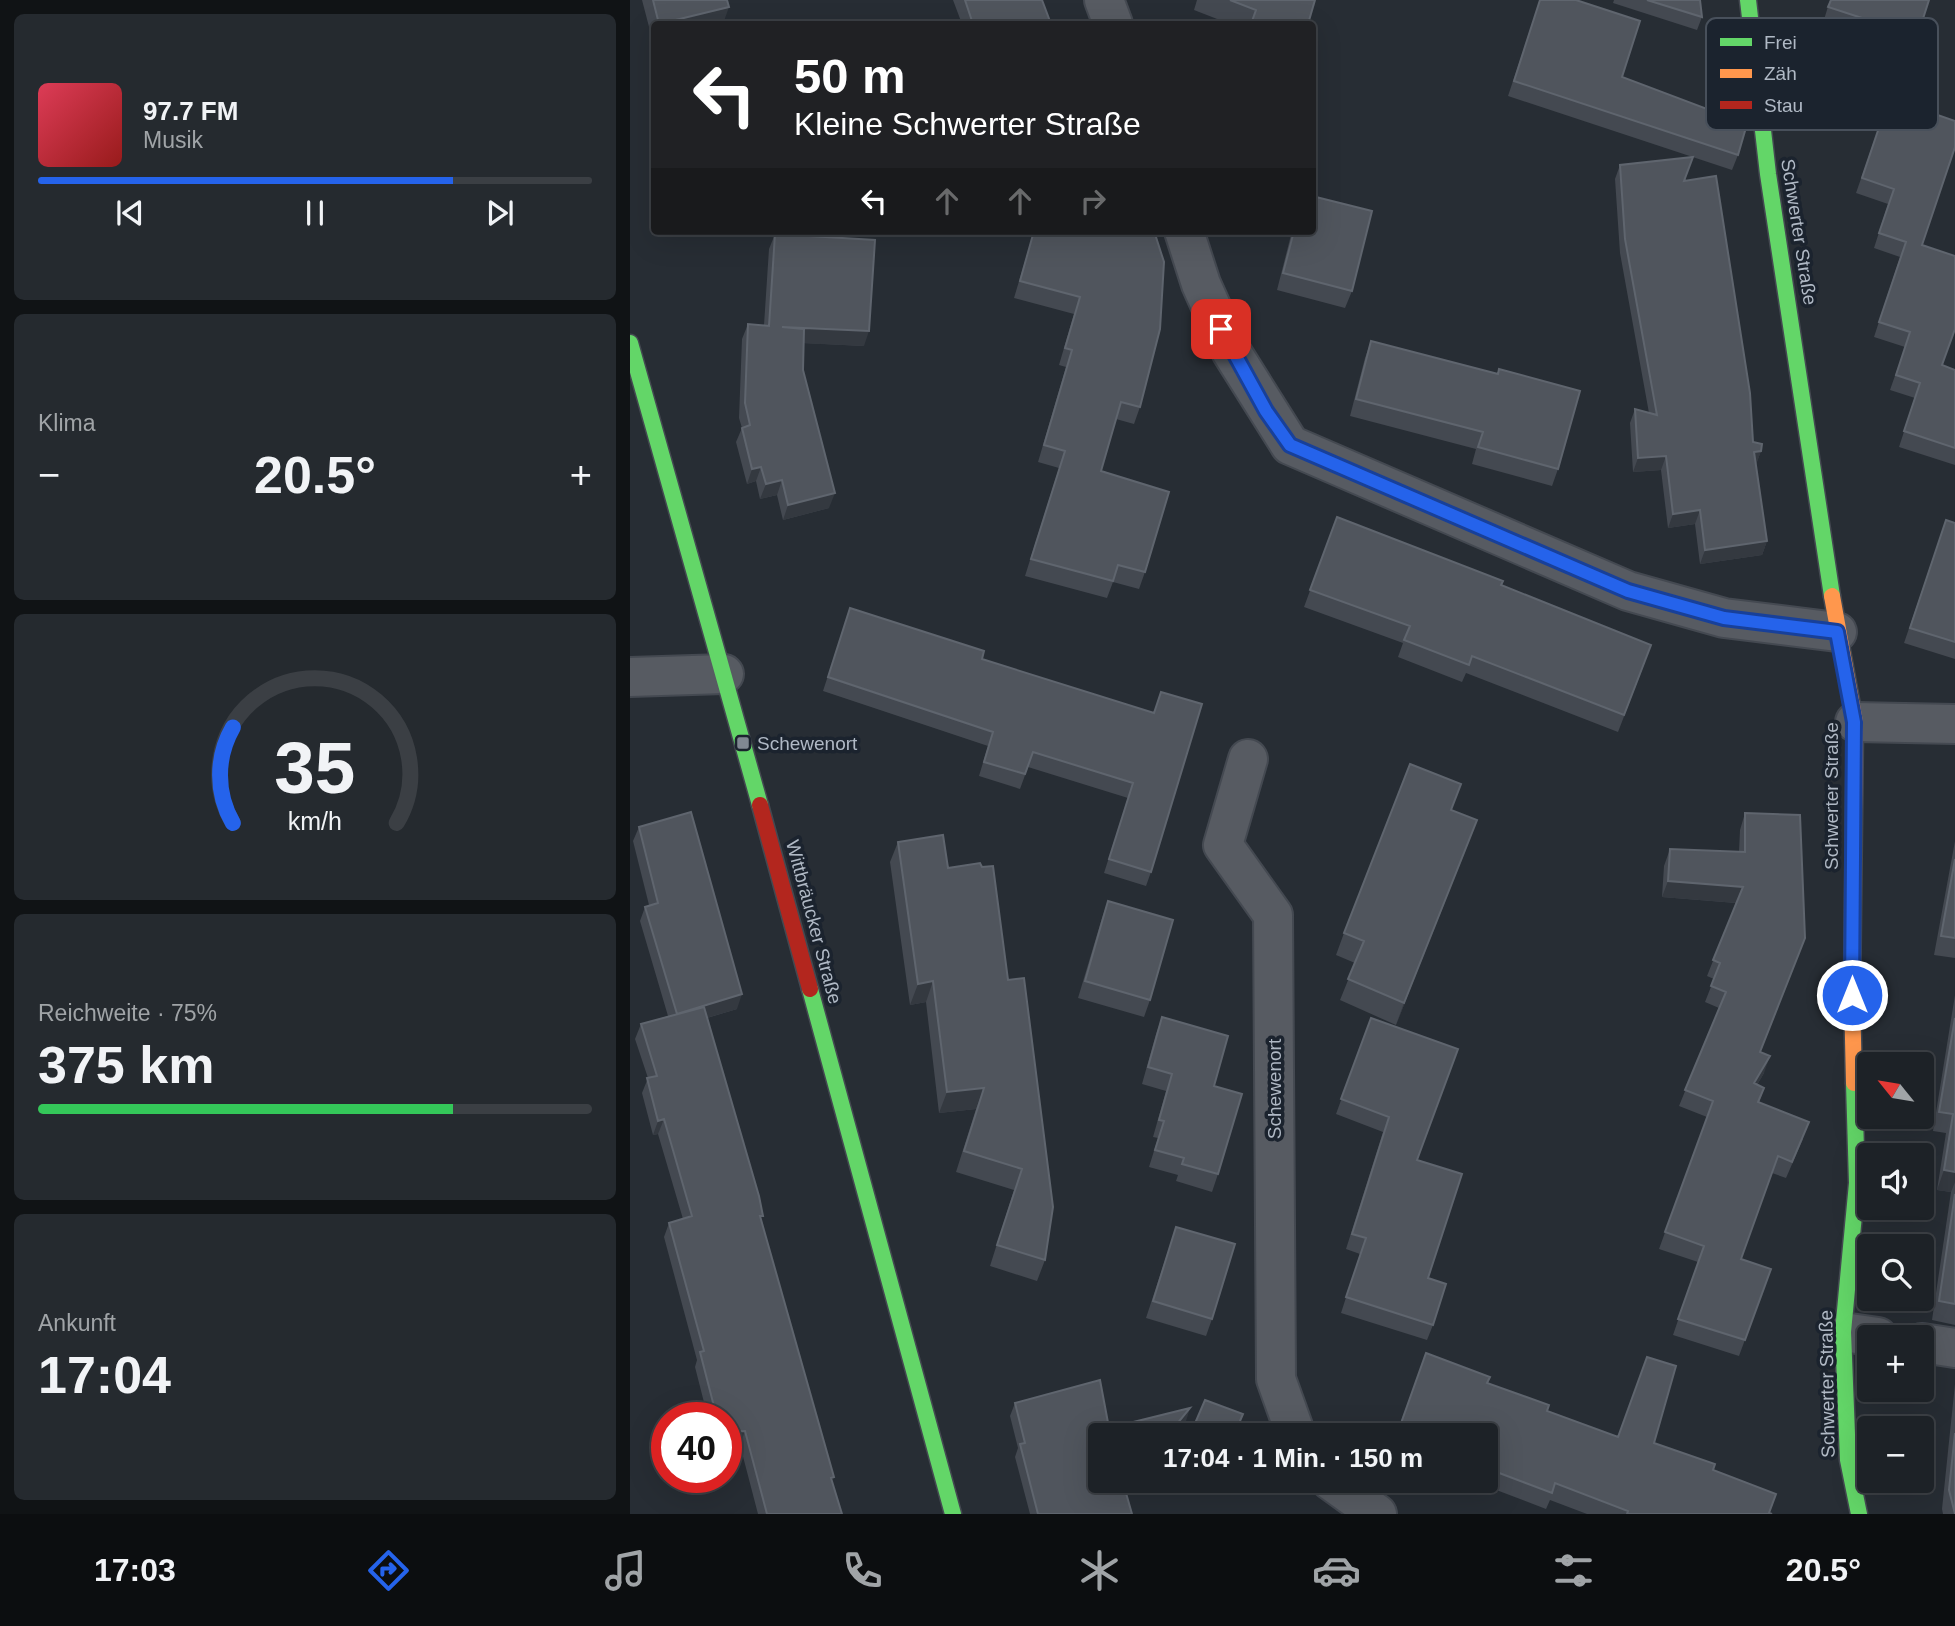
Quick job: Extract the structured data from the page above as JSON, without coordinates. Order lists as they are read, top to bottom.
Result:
{
  "streets": {
    "street": ["Schwerter Straße", "Wittbräucker Straße", "Schewenort"]
  },
  "places": {
    "transit": ["Schewenort"]
  },
  "legend": ["Frei", "Zäh", "Stau"],
  "north": "top left",
  "page": {
    "turn": ["50 m", "Kleine Schwerter Straße"],
    "song": ["97.7 FM", "Musik"],
    "tile": [
      "Klima",
      ["Reichweite · 75%", "375 km"],
      ["Ankunft", "17:04"]
    ],
    "heat": ["−", "20.5°", "+"],
    "map_buttons": ["+", "−"],
    "limit": "40",
    "trip": "17:04 · 1 Min. · 150 m",
    "tabs": ["17:03", "20.5°"],
    "gauge": ["35", "km/h"]
  }
}
